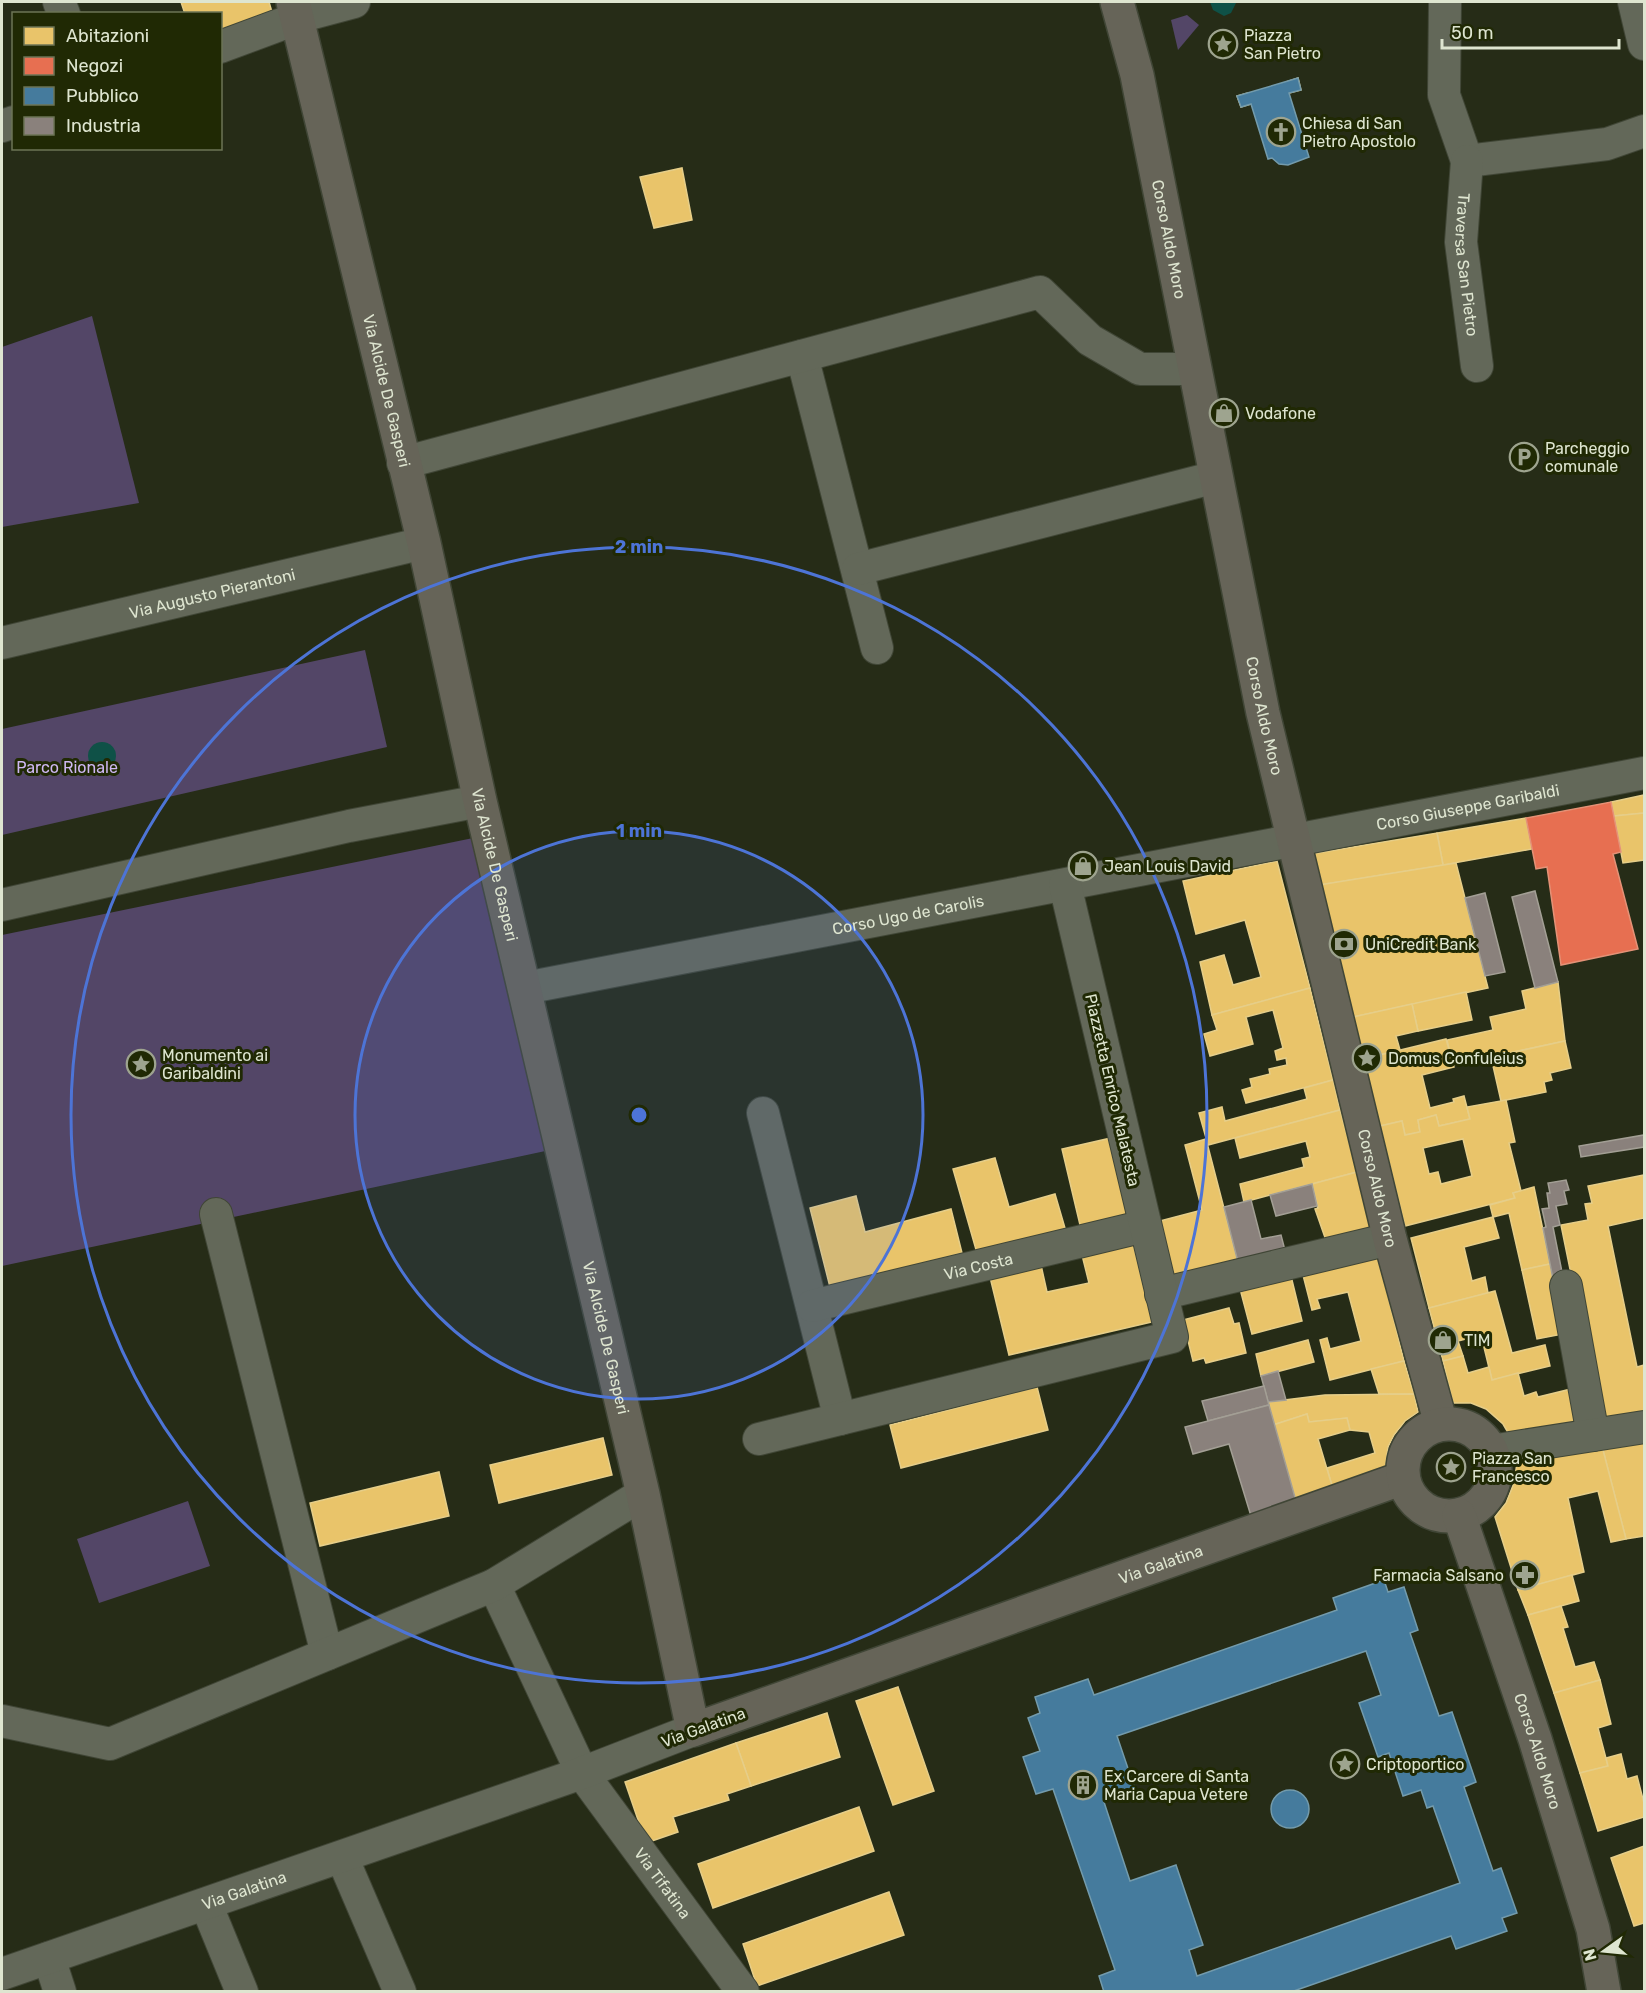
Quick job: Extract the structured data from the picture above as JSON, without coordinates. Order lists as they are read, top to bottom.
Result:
{
  "streets": {
    "main road": ["Corso Aldo Moro", "Via Alcide De Gasperi", "Via Galatina"],
    "street": [
      "Traversa San Pietro",
      "Via Augusto Pierantoni",
      "Corso Giuseppe Garibaldi",
      "Corso Ugo de Carolis",
      "Piazzetta Enrico Malatesta",
      "Via Costa",
      "Via Tifatina"
    ]
  },
  "crossings": [
    ["Corso Aldo Moro", "Corso Giuseppe Garibaldi"],
    ["Corso Aldo Moro", "Corso Ugo de Carolis"],
    ["Corso Aldo Moro", "Via Galatina"],
    ["Via Alcide De Gasperi", "Via Augusto Pierantoni"],
    ["Via Alcide De Gasperi", "Corso Ugo de Carolis"],
    ["Via Alcide De Gasperi", "Via Galatina"],
    ["Corso Giuseppe Garibaldi", "Corso Ugo de Carolis"],
    ["Corso Ugo de Carolis", "Piazzetta Enrico Malatesta"],
    ["Piazzetta Enrico Malatesta", "Via Costa"],
    ["Via Galatina", "Via Tifatina"]
  ],
  "parks": ["Parco Rionale"],
  "places": {
    "place": [
      "Piazza San Pietro",
      "Domus Confuleius",
      "Monumento ai Garibaldini",
      "Piazza San Francesco",
      "Criptoportico"
    ],
    "church": ["Chiesa di San Pietro Apostolo"],
    "shop": ["Vodafone", "Jean Louis David", "TIM"],
    "parking": ["Parcheggio comunale"],
    "bank": ["UniCredit Bank"],
    "pharmacy": ["Farmacia Salsano"],
    "building": ["Ex Carcere di Santa Maria Capua Vetere"]
  },
  "legend": [
    "Abitazioni",
    "Negozi",
    "Pubblico",
    "Industria"
  ],
  "scale_bar": "50 m",
  "north": "left",
  "rings": ["2 min", "1 min"]
}
